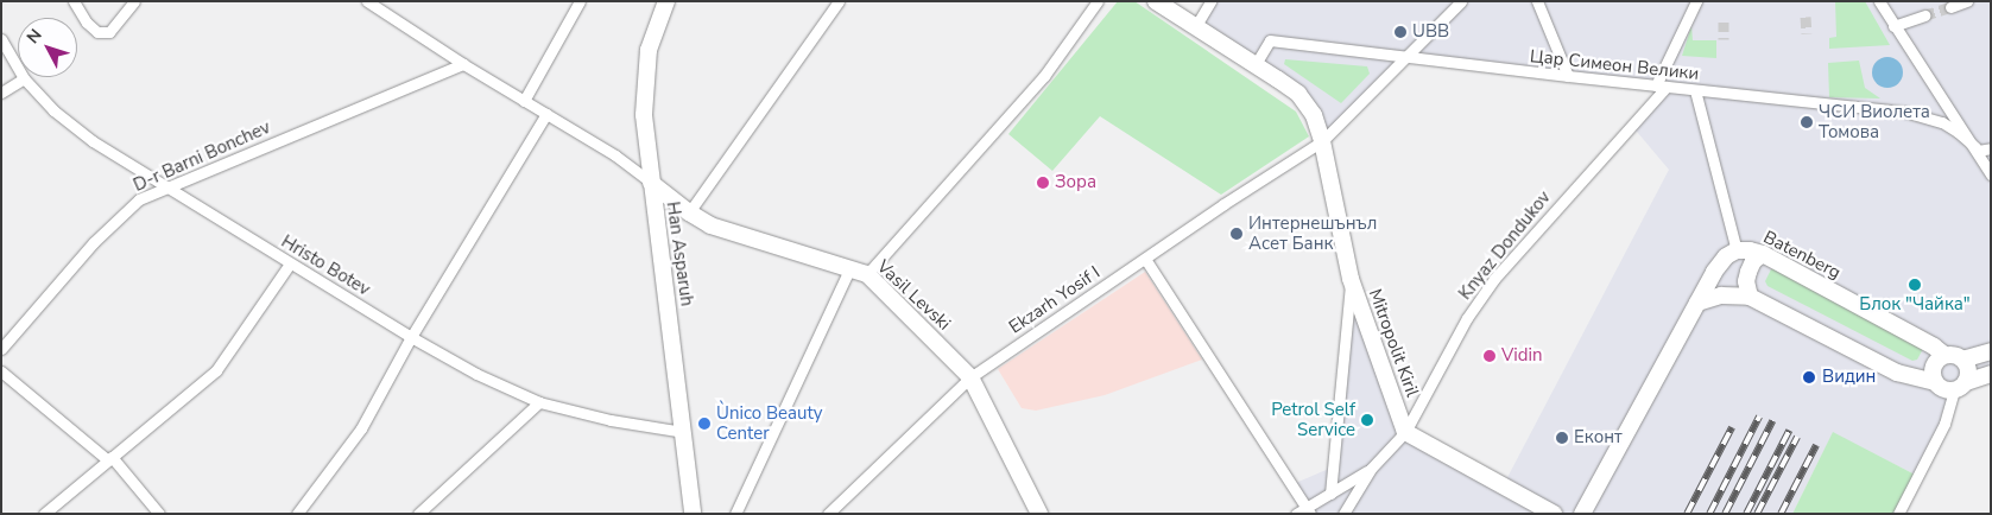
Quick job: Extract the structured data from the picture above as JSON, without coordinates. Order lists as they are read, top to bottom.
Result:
{
  "streets": {
    "street": [
      "Цар Симеон Велики",
      "D-r Barni Bonchev",
      "Knyaz Dondukov",
      "Han Asparuh",
      "Batenberg",
      "Hristo Botev",
      "Vasil Levski",
      "Ekzarh Yosif I",
      "Mitropolit Kiril"
    ]
  },
  "crossings": [
    ["Цар Симеон Велики", "Knyaz Dondukov"],
    ["Цар Симеон Велики", "Ekzarh Yosif I"],
    ["Цар Симеон Велики", "Mitropolit Kiril"],
    ["D-r Barni Bonchev", "Hristo Botev"],
    ["Knyaz Dondukov", "Mitropolit Kiril"],
    ["Han Asparuh", "Hristo Botev"],
    ["Han Asparuh", "Vasil Levski"],
    ["Vasil Levski", "Ekzarh Yosif I"],
    ["Ekzarh Yosif I", "Mitropolit Kiril"]
  ],
  "places": [
    "UBB",
    "ЧСИ Виолета Томова",
    "Зора",
    "Интернешънъл Асет Банк",
    "Блок \"Чайка\"",
    "Vidin",
    "Видин",
    "Petrol Self Service",
    "Ùnico Beauty Center",
    "Еконт"
  ],
  "north": "top left"
}
